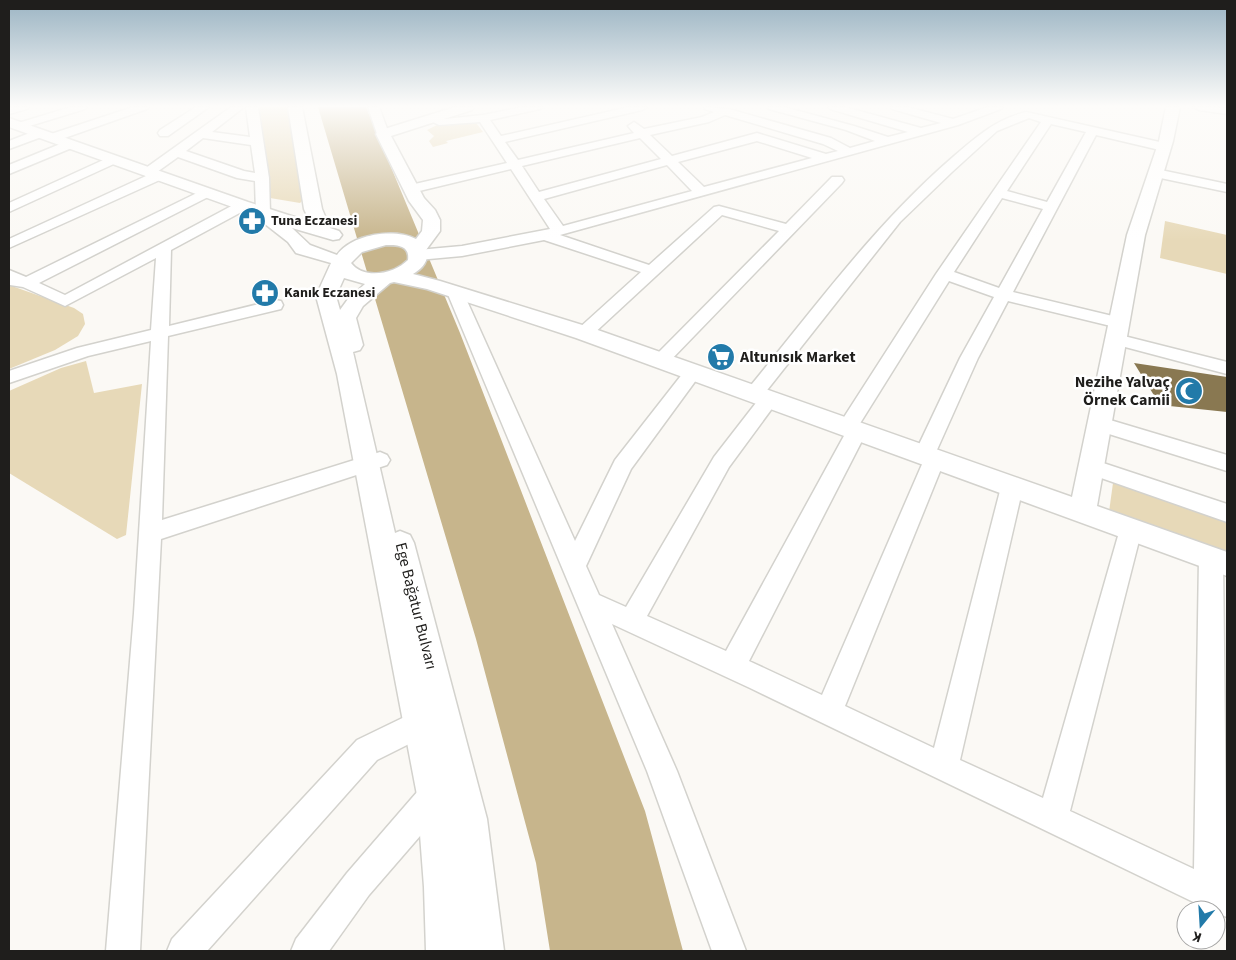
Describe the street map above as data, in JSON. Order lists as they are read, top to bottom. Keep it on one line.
{"streets":{"main road":["Ege Bağatur Bulvarı"]},"places":{"pharmacy":["Tuna Eczanesi","Kanık Eczanesi"],"supermarket":["Altunısık Market"],"mosque":["Nezihe Yalvaç Örnek Camii"]},"north":"bottom"}
